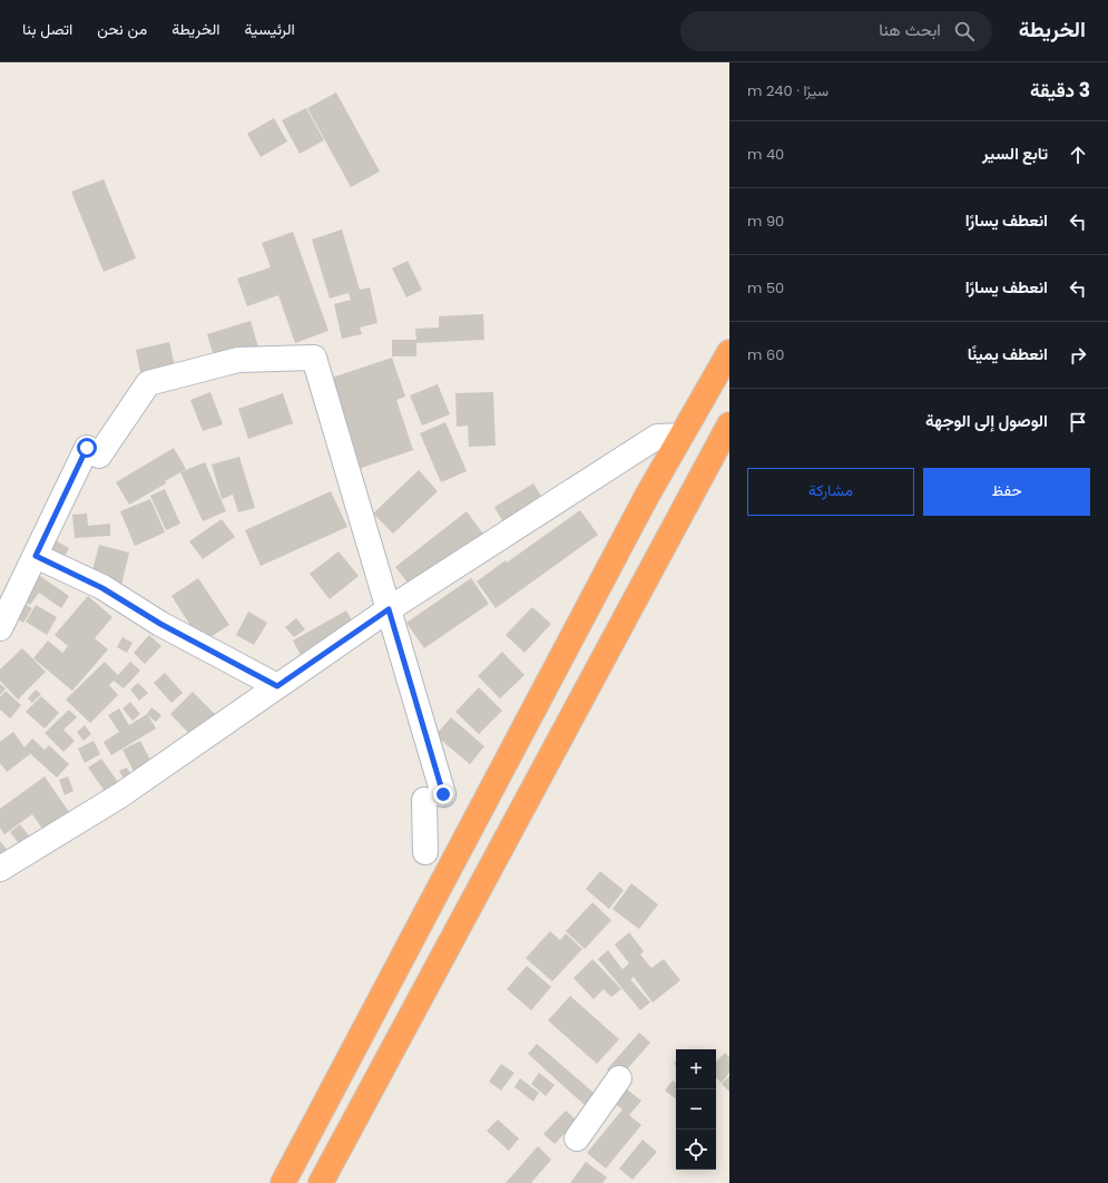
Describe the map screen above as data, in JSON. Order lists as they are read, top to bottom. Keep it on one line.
{"page":{"header":"الخريطة","search":"ابحث هنا","nav":["الرئيسية","الخريطة","من نحن","اتصل بنا"],"heading":["3 دقيقة","سيرًا · 240 m"],"list":[["تابع السير","40 m"],["انعطف يسارًا","90 m"],["انعطف يسارًا","50 m"],["انعطف يمينًا","60 m"],"الوصول إلى الوجهة"],"buttons":["حفظ","مشاركة"],"map_buttons":["+","−"]}}
